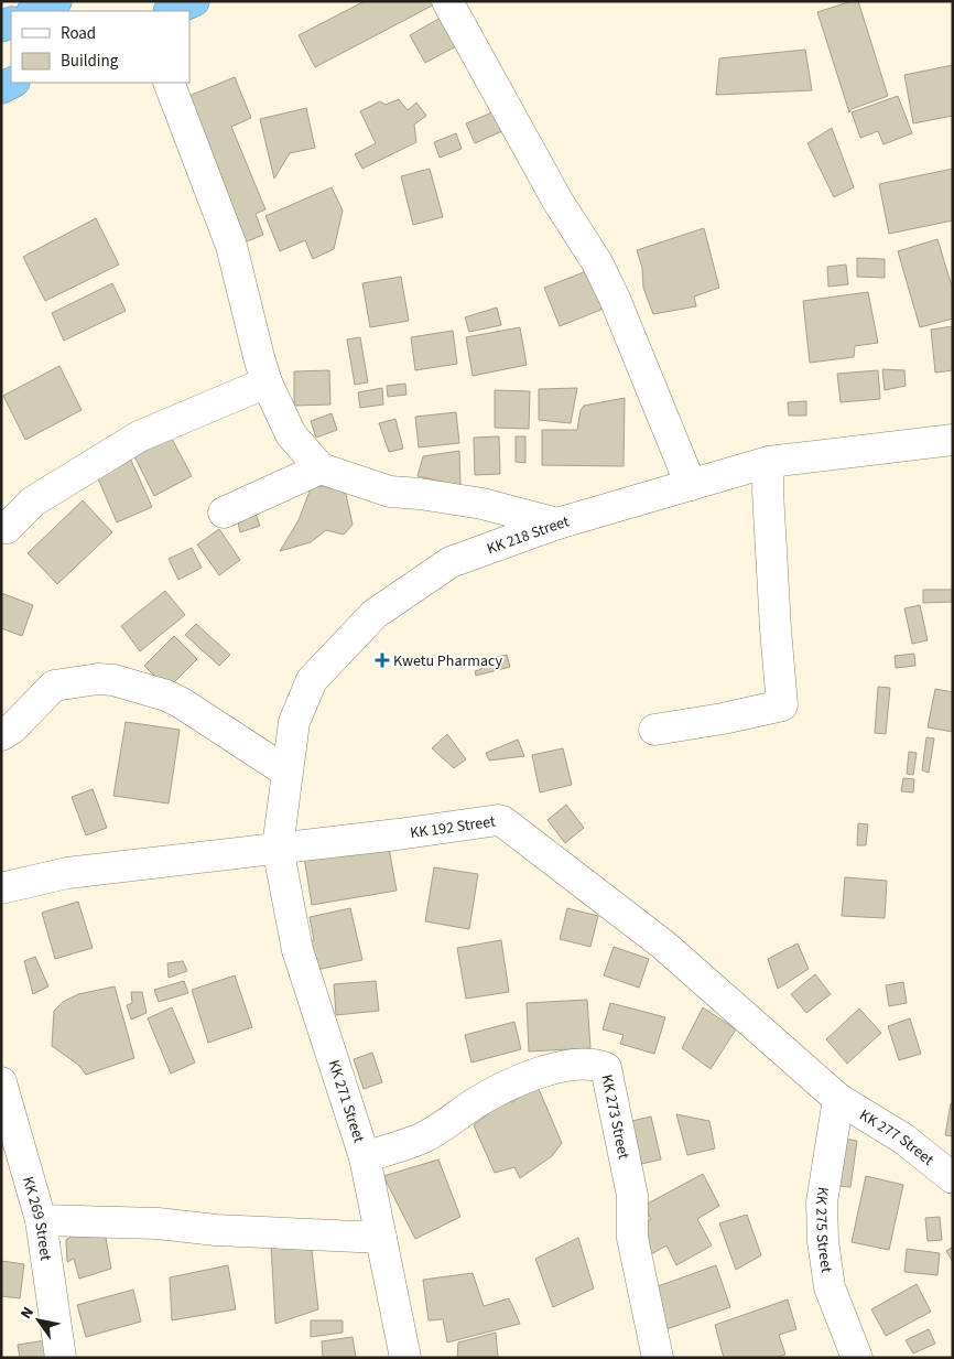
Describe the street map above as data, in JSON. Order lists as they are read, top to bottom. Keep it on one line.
{"streets":{"street":["KK 218 Street","KK 192 Street","KK 271 Street","KK 273 Street","KK 277 Street","KK 269 Street","KK 275 Street"]},"crossings":[["KK 218 Street","KK 192 Street"],["KK 218 Street","KK 271 Street"],["KK 192 Street","KK 271 Street"],["KK 192 Street","KK 277 Street"],["KK 192 Street","KK 275 Street"],["KK 271 Street","KK 273 Street"],["KK 277 Street","KK 275 Street"]],"places":{"health":["Kwetu Pharmacy"]},"legend":["Road","Building"],"north":"top left"}
